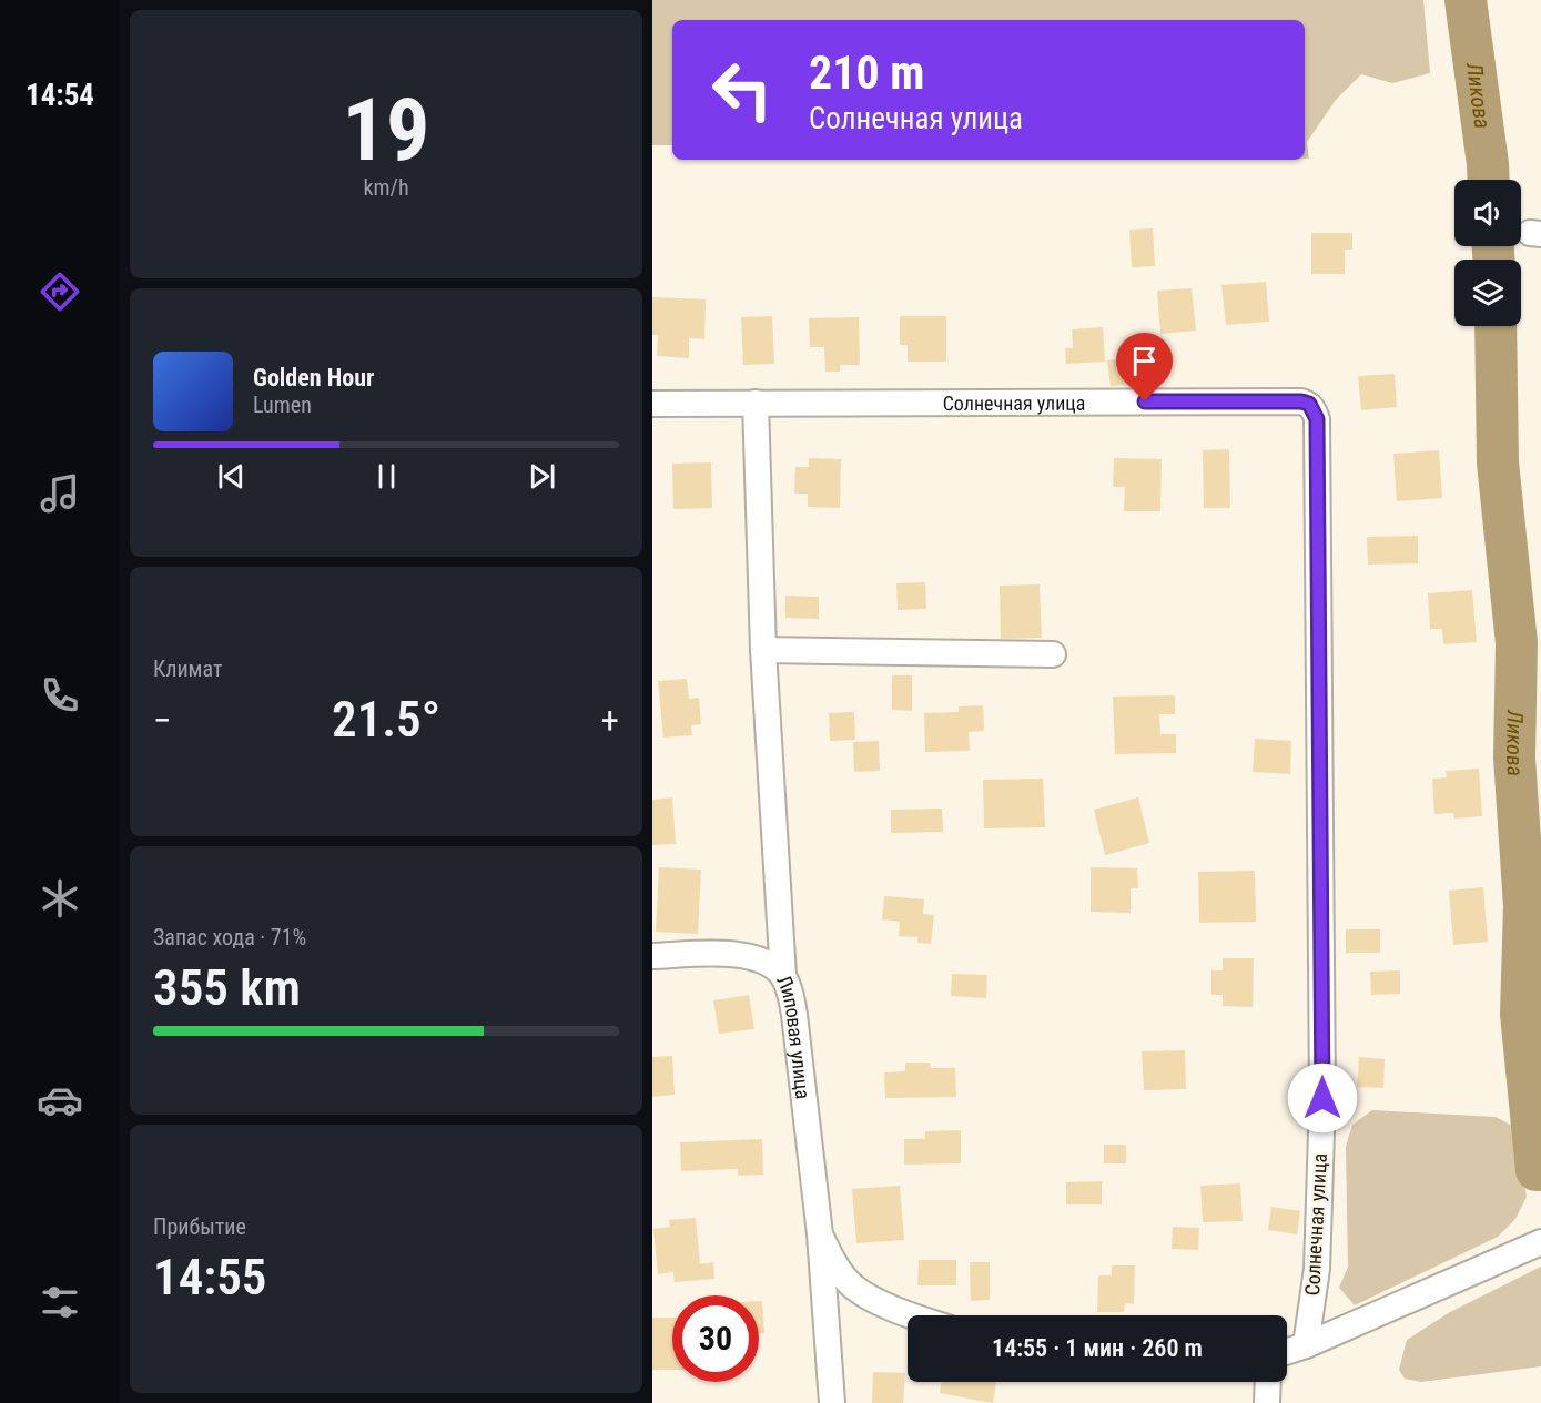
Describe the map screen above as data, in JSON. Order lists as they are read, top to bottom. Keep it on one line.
{"streets":{"street":["Солнечная улица","Липовая улица"]},"water":["Ликова"],"page":{"tabs":"14:54","tile":[["19","km/h"],"Климат",["Запас хода · 71%","355 km"],["Прибытие","14:55"]],"turn":["210 m","Солнечная улица"],"song":["Golden Hour","Lumen"],"heat":["−","21.5°","+"],"limit":"30","trip":"14:55 · 1 мин · 260 m"}}
